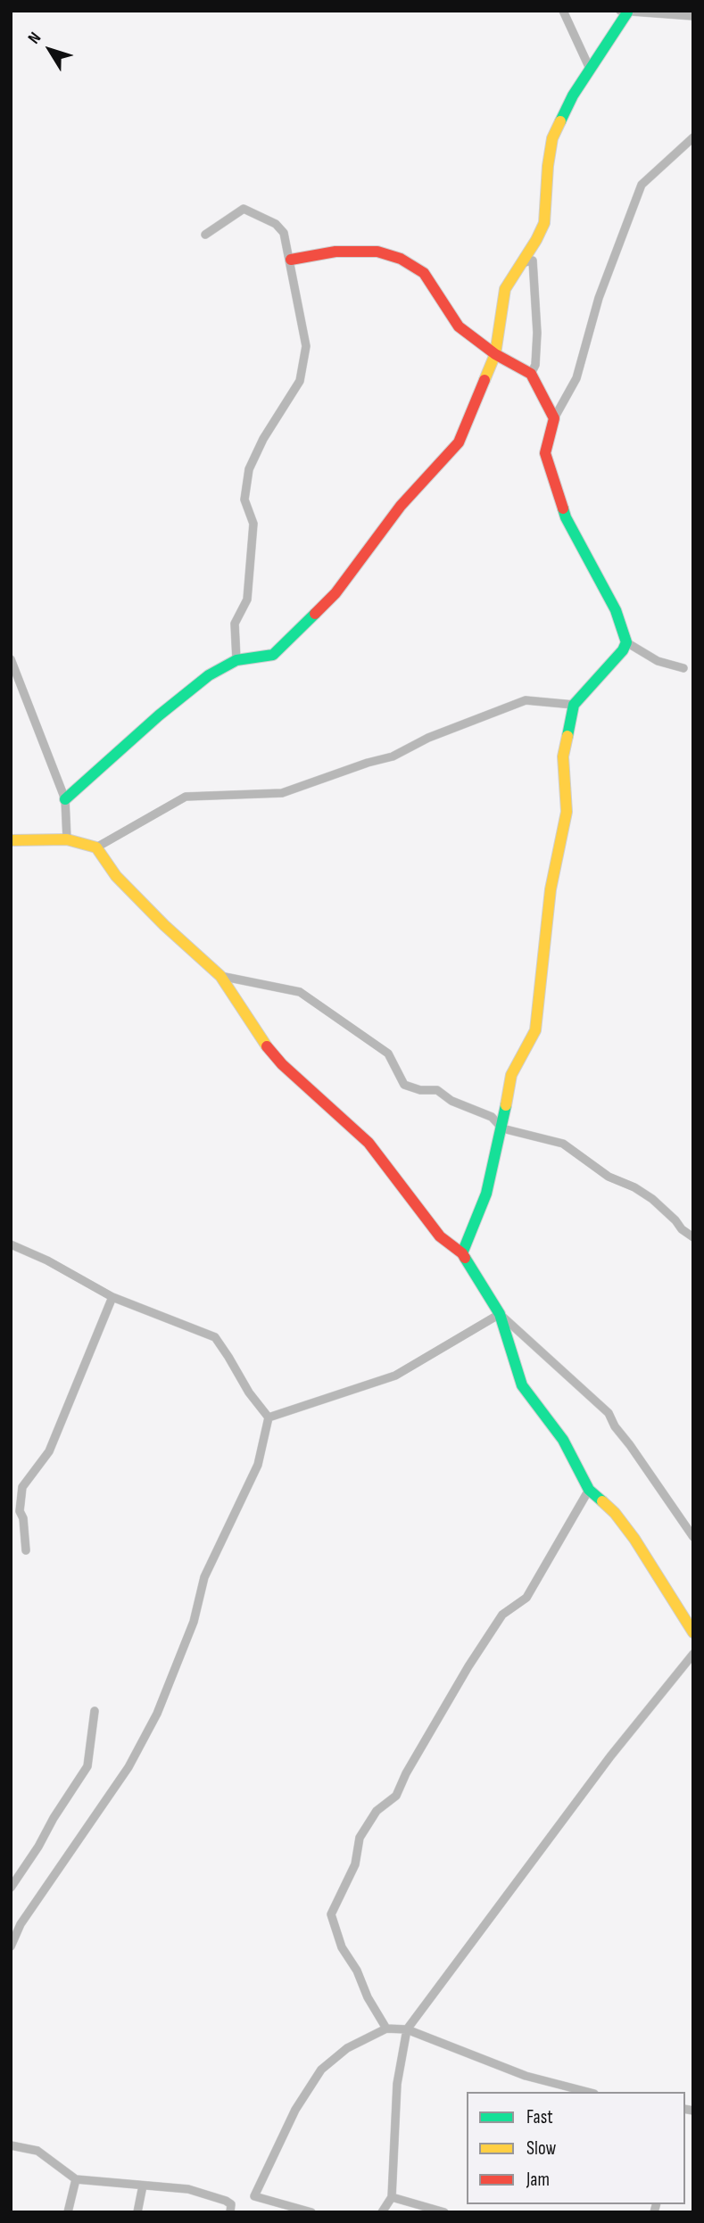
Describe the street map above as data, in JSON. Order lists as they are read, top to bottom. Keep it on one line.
{"legend":["Fast","Slow","Jam"],"north":"top left"}
